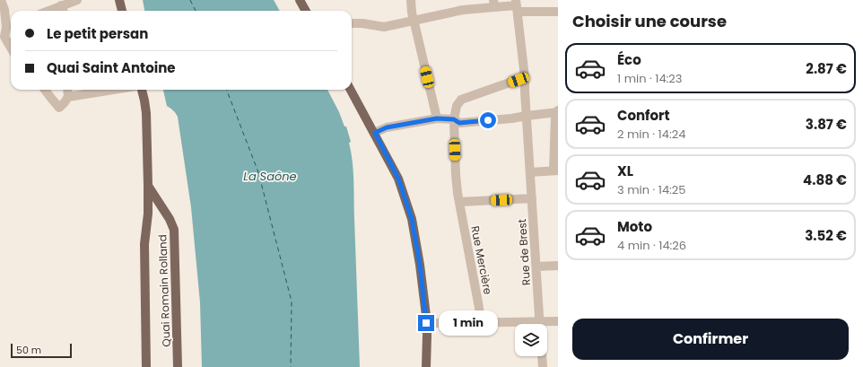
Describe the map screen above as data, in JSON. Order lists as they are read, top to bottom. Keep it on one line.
{"streets":{"main road":["Quai Romain Rolland"],"street":["Rue de Brest","Rue Mercière"]},"crossings":[["Rue de Brest","Rue Mercière"]],"water":["La Saône"],"scale_bar":"50 m","page":{"heading":"Choisir une course","banner":["Le petit persan","Quai Saint Antoine"],"list":[{"name":"Éco","note":"1 min · 14:23","value":"2.87 €"},{"name":"Confort","note":"2 min · 14:24","value":"3.87 €"},{"name":"XL","note":"3 min · 14:25","value":"4.88 €"},{"name":"Moto","note":"4 min · 14:26","value":"3.52 €"}],"bubble":"1 min","buttons":"Confirmer","scale":"50 m"}}
